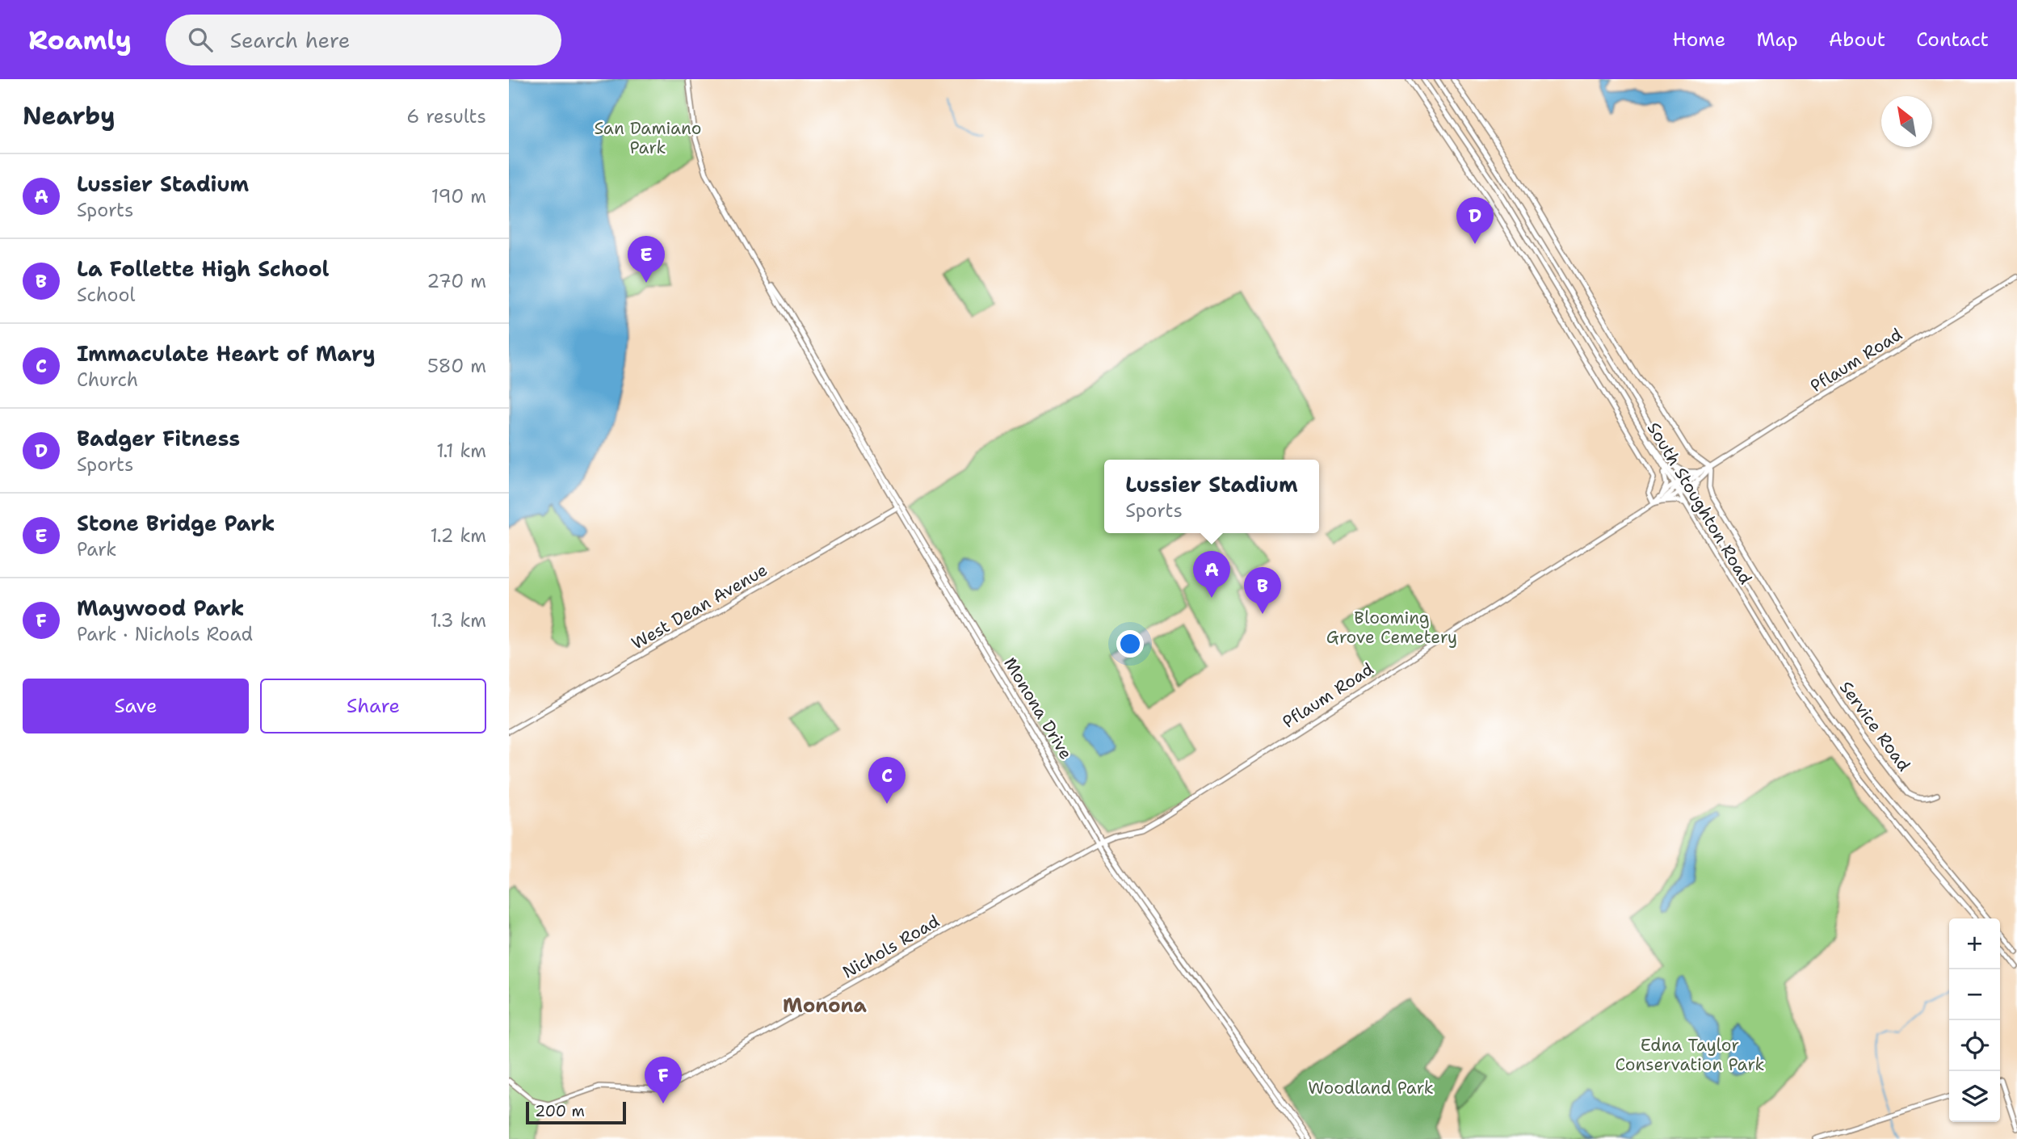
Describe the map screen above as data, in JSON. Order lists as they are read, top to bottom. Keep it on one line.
{"streets":{"street":["Pflaum Road","South Stoughton Road","West Dean Avenue","Monona Drive","Service Road","Nichols Road"]},"crossings":[["Pflaum Road","South Stoughton Road"],["Pflaum Road","Monona Drive"],["Pflaum Road","Service Road"],["Pflaum Road","Nichols Road"],["West Dean Avenue","Monona Drive"],["Monona Drive","Nichols Road"]],"districts":["Monona"],"parks":["San Damiano Park","Blooming Grove Cemetery","Edna Taylor Conservation Park","Woodland Park"],"scale_bar":"200 m","north":"top left","page":{"header":"Roamly","search":"Search here","nav":["Home","Map","About","Contact"],"heading":["Nearby","6 results"],"list":[{"mark":"A","name":"Lussier Stadium","note":"Sports","value":"190 m"},{"mark":"B","name":"La Follette High School","note":"School","value":"270 m"},{"mark":"C","name":"Immaculate Heart of Mary","note":"Church","value":"580 m"},{"mark":"D","name":"Badger Fitness","note":"Sports","value":"1.1 km"},{"mark":"E","name":"Stone Bridge Park","note":"Park","value":"1.2 km"},{"mark":"F","name":"Maywood Park","note":"Park · Nichols Road","value":"1.3 km"}],"pins":["D","E","A","B","C","F"],"popup":["Lussier Stadium","Sports"],"buttons":["Save","Share"],"map_buttons":["+","−"],"scale":"200 m"}}
